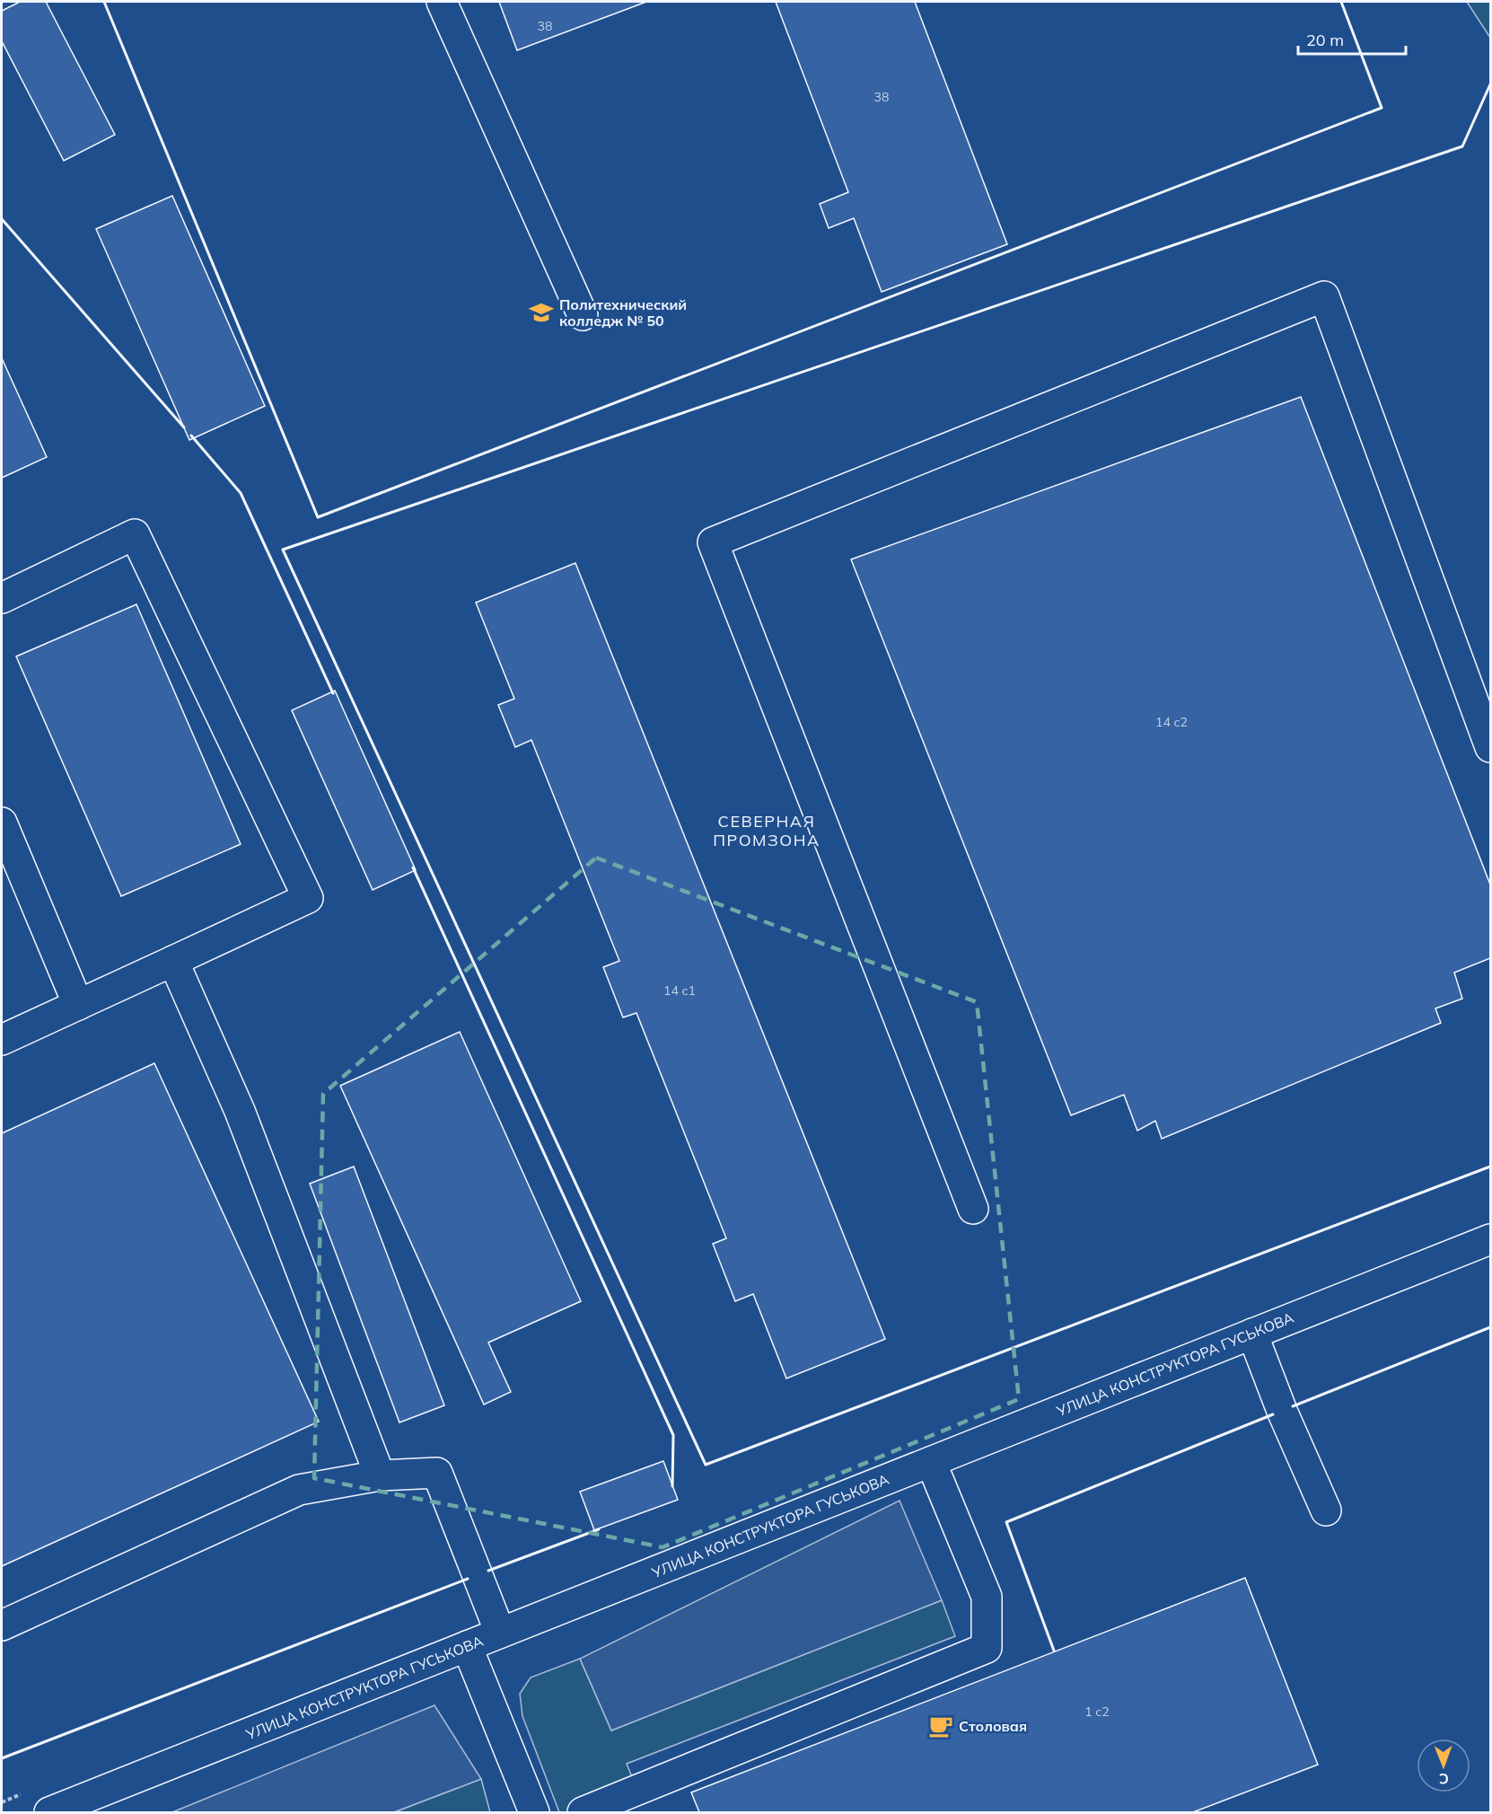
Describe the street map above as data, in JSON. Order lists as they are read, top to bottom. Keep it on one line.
{"streets":{"street":["УЛИЦА КОНСТРУКТОРА ГУСЬКОВА"]},"districts":["СЕВЕРНАЯ ПРОМЗОНА"],"places":{"school or university":["Политехнический колледж № 50"],"cafe":["Столовая"]},"house_numbers":["38","38","14 с2","14 с1","1 с2"],"scale_bar":"20 m","north":"bottom"}
